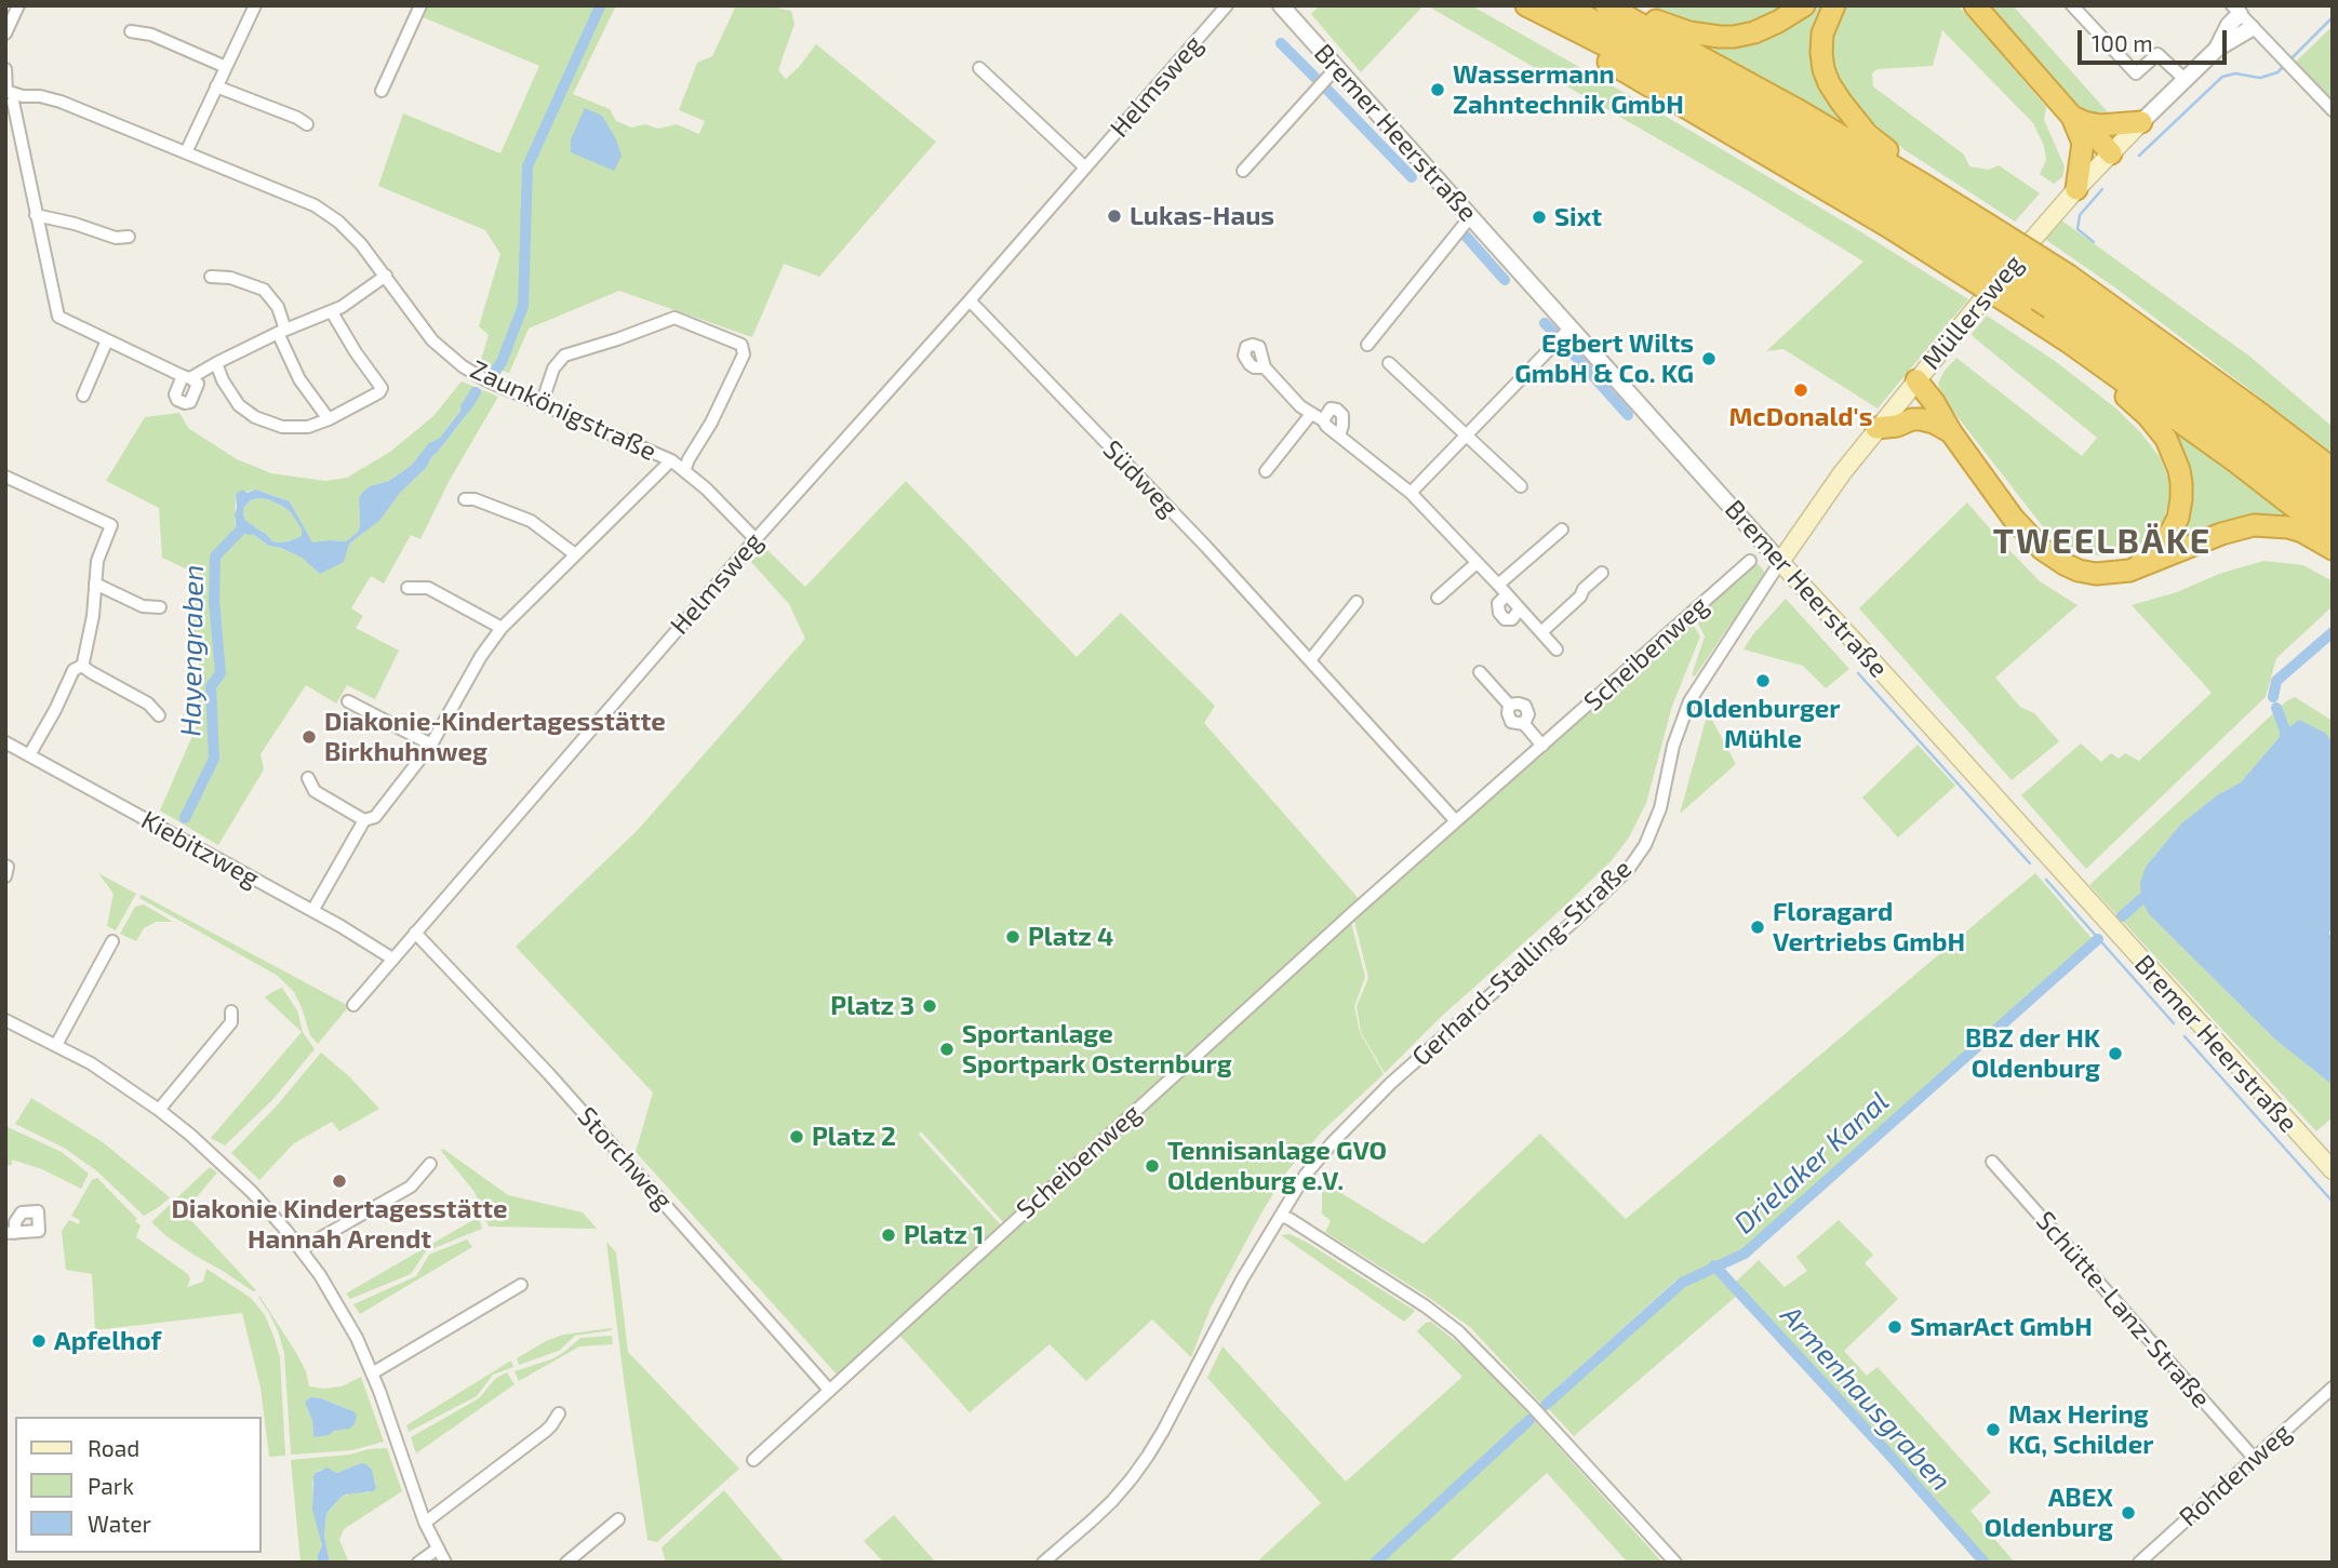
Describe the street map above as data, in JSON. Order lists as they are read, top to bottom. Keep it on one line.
{"streets":{"main road":["Bremer Heerstraße","Müllersweg"],"street":["Helmsweg","Zaunkönigstraße","Südweg","Scheibenweg","Kiebitzweg","Gerhard-Stalling-Straße","Storchweg","Schütte-Lanz-Straße","Rohdenweg"]},"crossings":[["Helmsweg","Zaunkönigstraße"],["Helmsweg","Südweg"],["Helmsweg","Kiebitzweg"],["Helmsweg","Storchweg"],["Bremer Heerstraße","Müllersweg"],["Bremer Heerstraße","Gerhard-Stalling-Straße"],["Müllersweg","Gerhard-Stalling-Straße"],["Südweg","Scheibenweg"],["Scheibenweg","Storchweg"],["Schütte-Lanz-Straße","Rohdenweg"]],"districts":["TWEELBÄKE"],"water":["Hayengraben","Drielaker Kanal","Armenhausgraben"],"places":["Wassermann Zahntechnik GmbH","Lukas-Haus","Sixt","Egbert Wilts GmbH & Co. KG","McDonald's","Oldenburger Mühle","Diakonie-Kindertagesstätte Birkhuhnweg","Floragard Vertriebs GmbH","Platz 4","Platz 3","Sportanlage Sportpark Osternburg","BBZ der HK Oldenburg","Platz 2","Tennisanlage GVO Oldenburg e.V.","Diakonie Kindertagesstätte Hannah Arendt","Platz 1","SmarAct GmbH","Apfelhof","Max Hering KG, Schilder","ABEX Oldenburg"],"legend":["Road","Park","Water"],"scale_bar":"100 m"}
